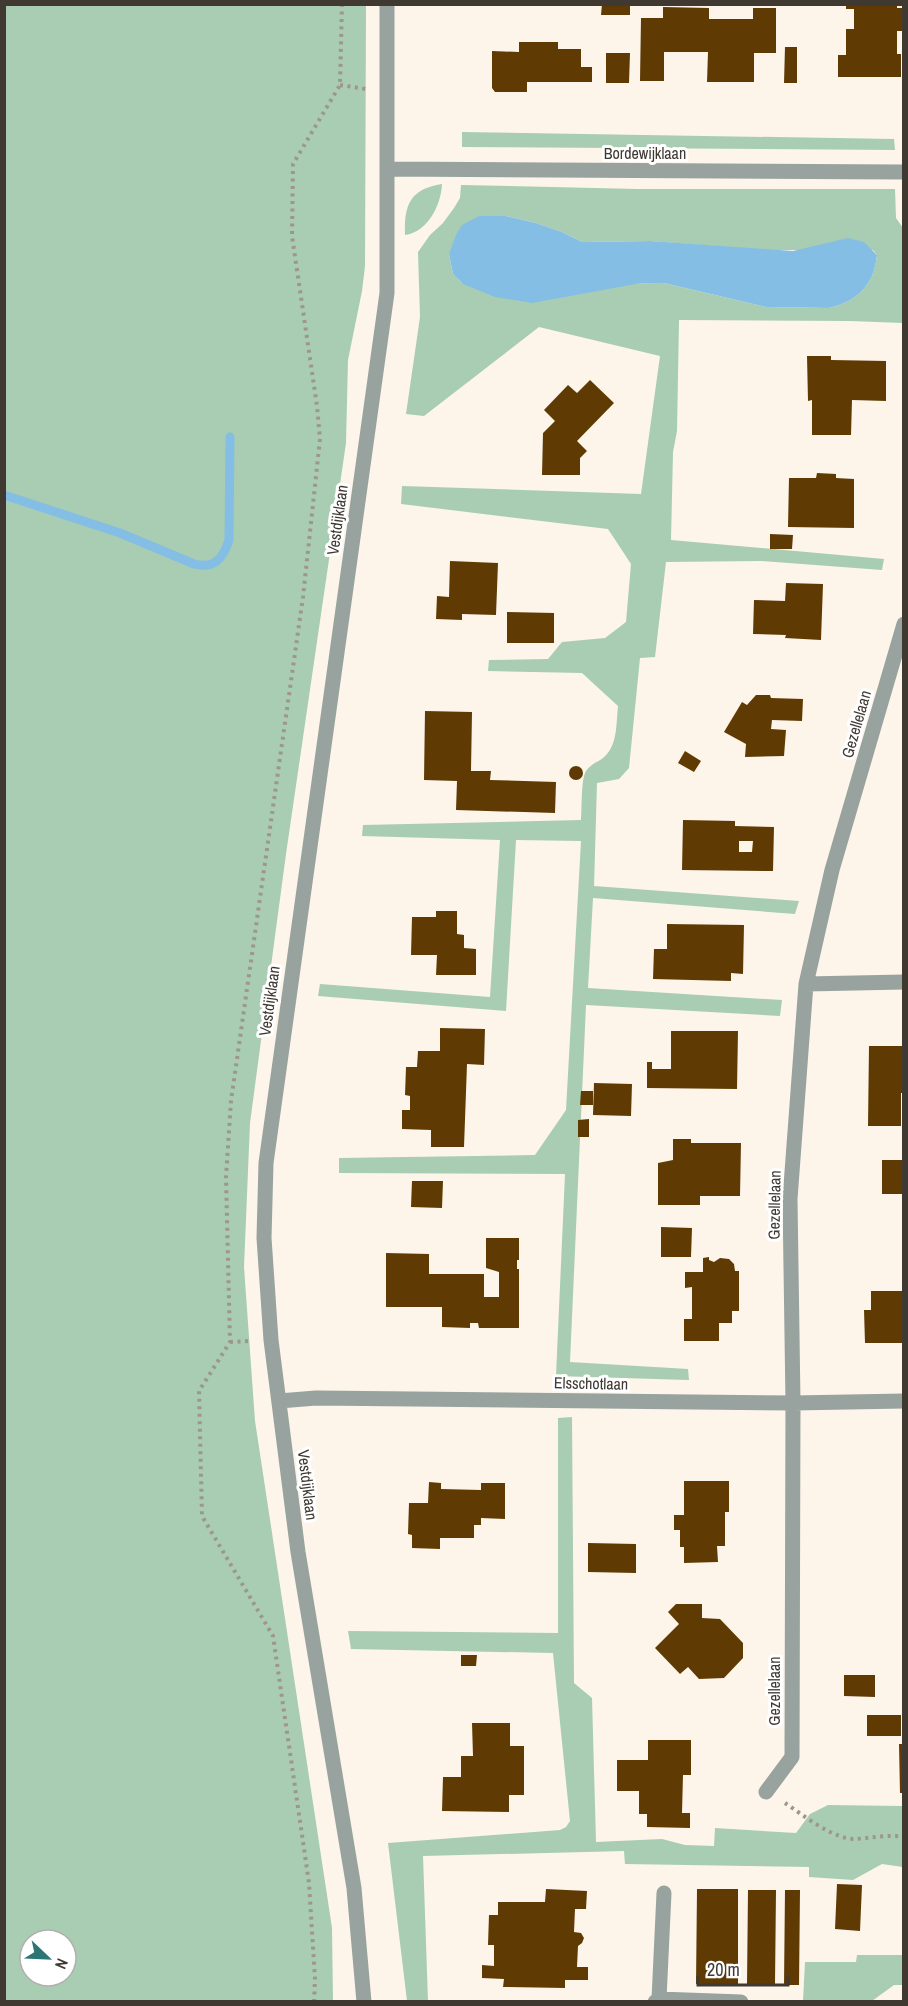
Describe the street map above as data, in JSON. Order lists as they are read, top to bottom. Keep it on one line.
{"streets":{"street":["Bordewijklaan","Vestdijklaan","Gezellelaan","Elsschotlaan"]},"crossings":[["Bordewijklaan","Vestdijklaan"],["Vestdijklaan","Elsschotlaan"],["Gezellelaan","Elsschotlaan"]],"scale_bar":"20 m","north":"bottom right"}
